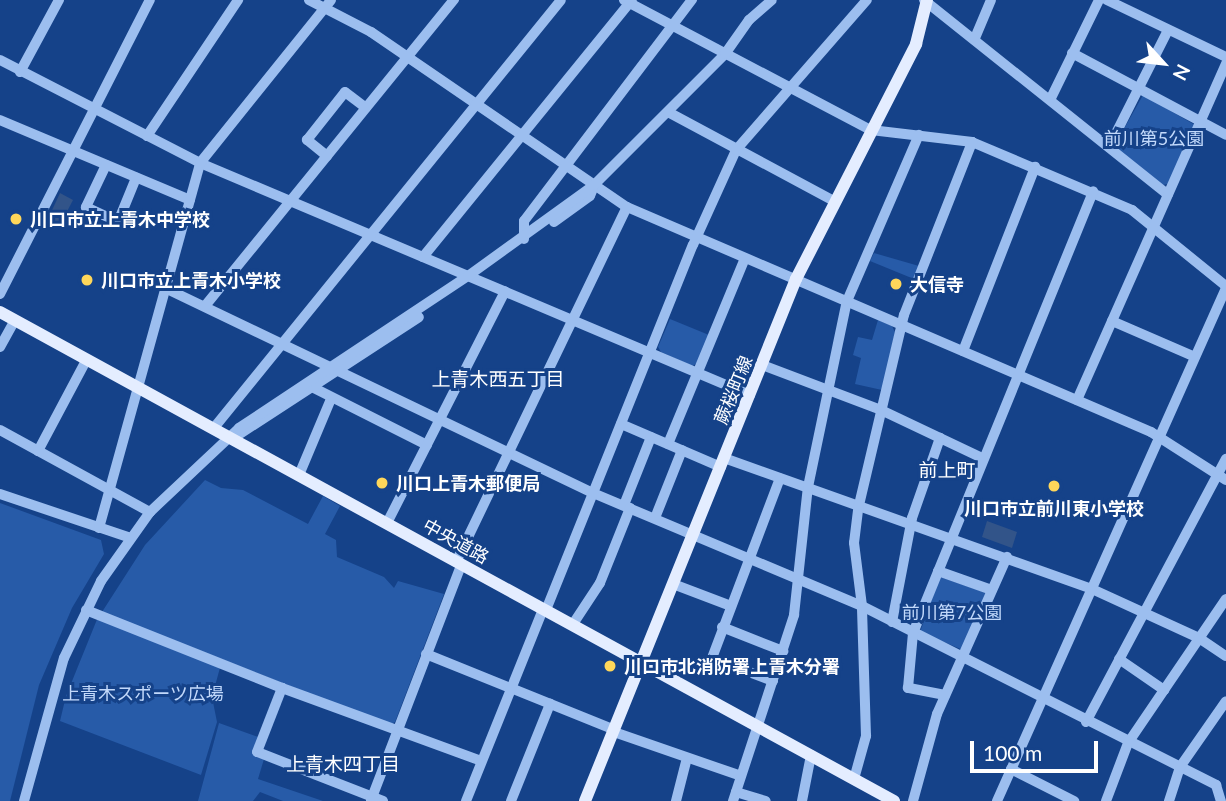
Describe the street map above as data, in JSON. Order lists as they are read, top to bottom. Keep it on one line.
{"streets":{"main road":["蕨桜町線","中央道路"]},"crossings":[["蕨桜町線","中央道路"]],"districts":["上青木西五丁目","前上町","上青木四丁目"],"parks":["前川第5公園","前川第7公園","上青木スポーツ広場"],"places":["川口市立上青木中学校","川口市立上青木小学校","大信寺","川口上青木郵便局","川口市立前川東小学校","川口市北消防署上青木分署"],"scale_bar":"100 m","north":"bottom right"}
